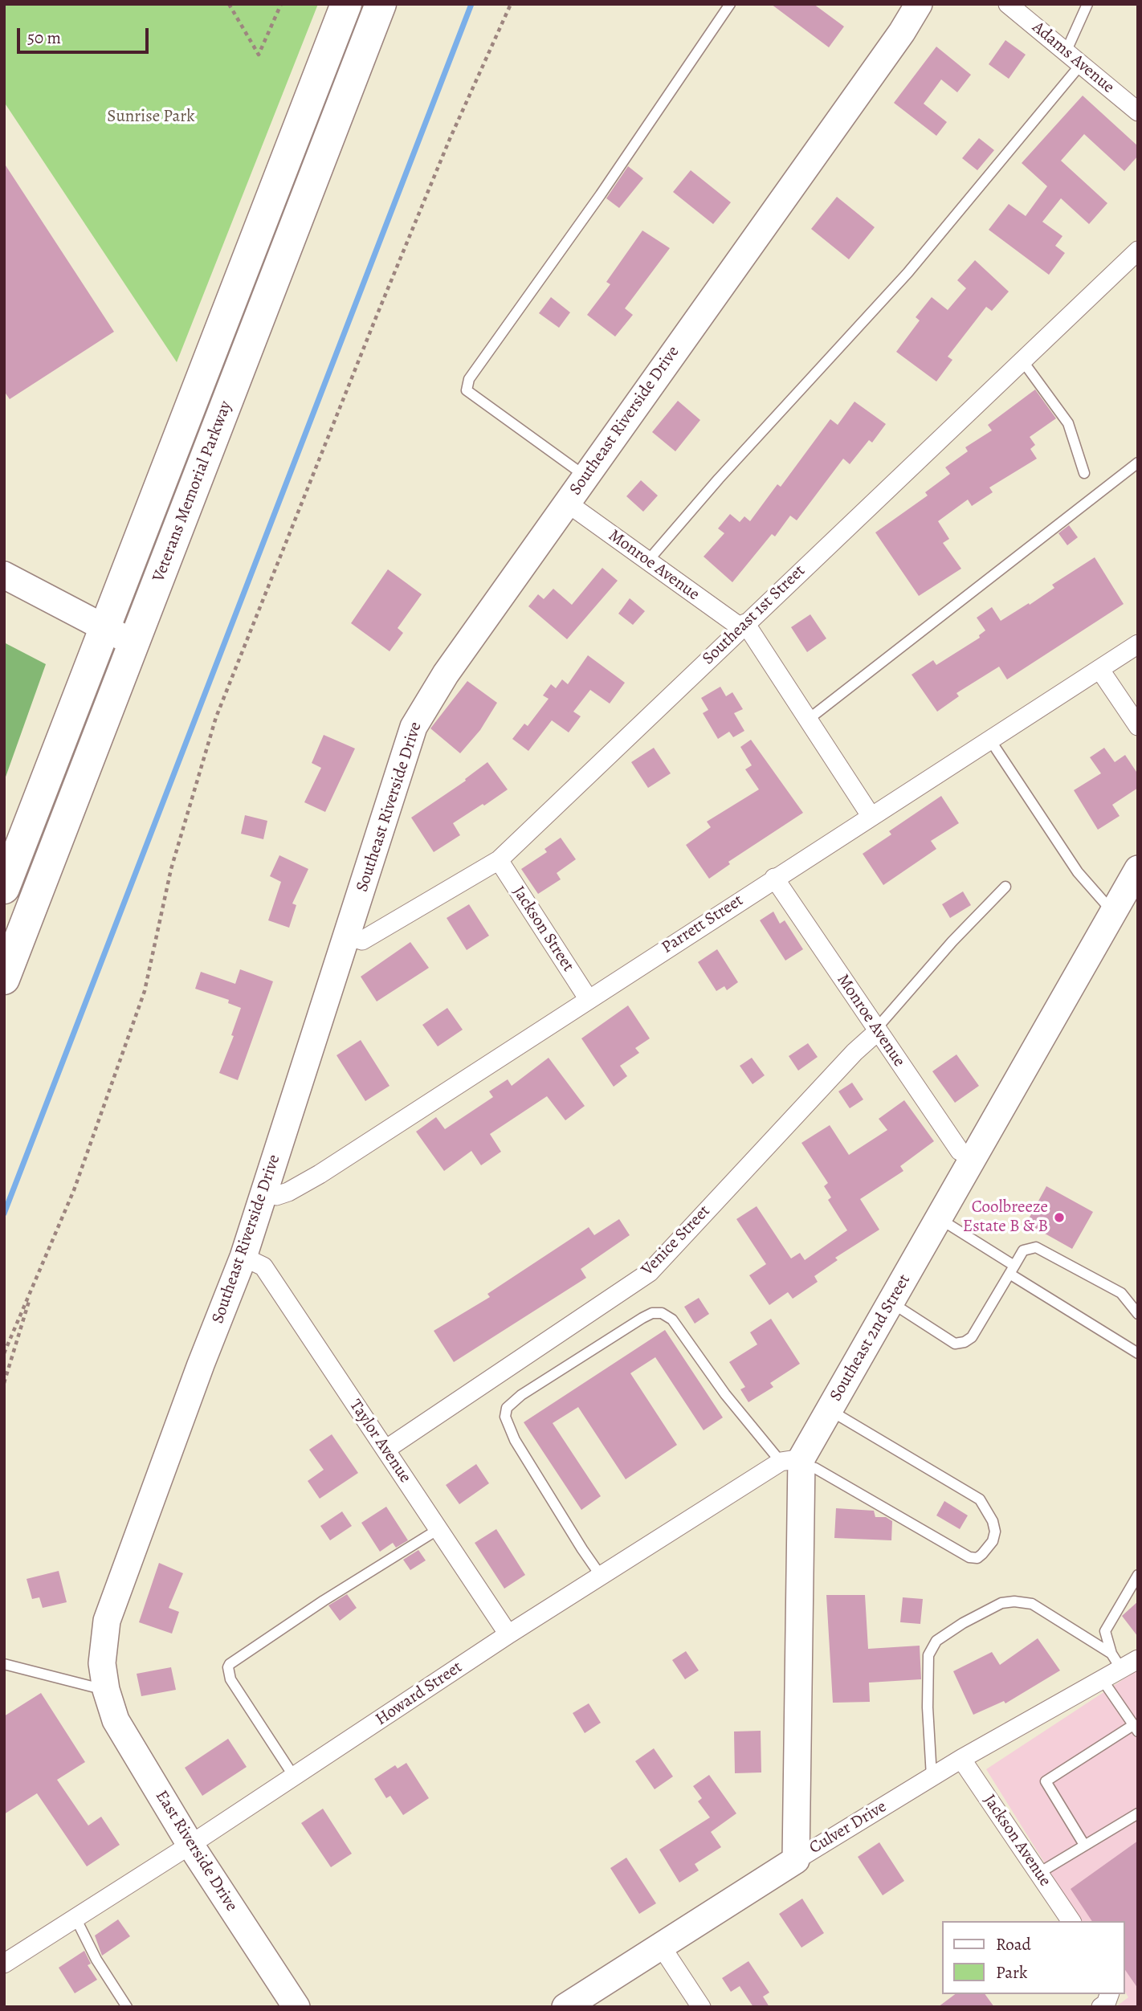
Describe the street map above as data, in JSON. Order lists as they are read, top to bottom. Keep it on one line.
{"streets":{"highway":["Veterans Memorial Parkway"],"street":["Adams Avenue","Southeast Riverside Drive","Monroe Avenue","Southeast 1st Street","Parrett Street","Jackson Street","Venice Street","Southeast 2nd Street","Taylor Avenue","Howard Street","Culver Drive","Jackson Avenue","East Riverside Drive"]},"crossings":[["Southeast Riverside Drive","Monroe Avenue"],["Southeast Riverside Drive","Southeast 1st Street"],["Southeast Riverside Drive","Parrett Street"],["Southeast Riverside Drive","Taylor Avenue"],["Southeast Riverside Drive","East Riverside Drive"],["Monroe Avenue","Southeast 1st Street"],["Monroe Avenue","Parrett Street"],["Monroe Avenue","Venice Street"],["Monroe Avenue","Southeast 2nd Street"],["Southeast 1st Street","Jackson Street"],["Parrett Street","Jackson Street"],["Venice Street","Taylor Avenue"],["Southeast 2nd Street","Howard Street"],["Southeast 2nd Street","Culver Drive"],["Taylor Avenue","Howard Street"],["Howard Street","East Riverside Drive"],["Culver Drive","Jackson Avenue"]],"parks":["Sunrise Park"],"places":["Coolbreeze Estate B & B"],"legend":["Road","Park"],"scale_bar":"50 m"}
